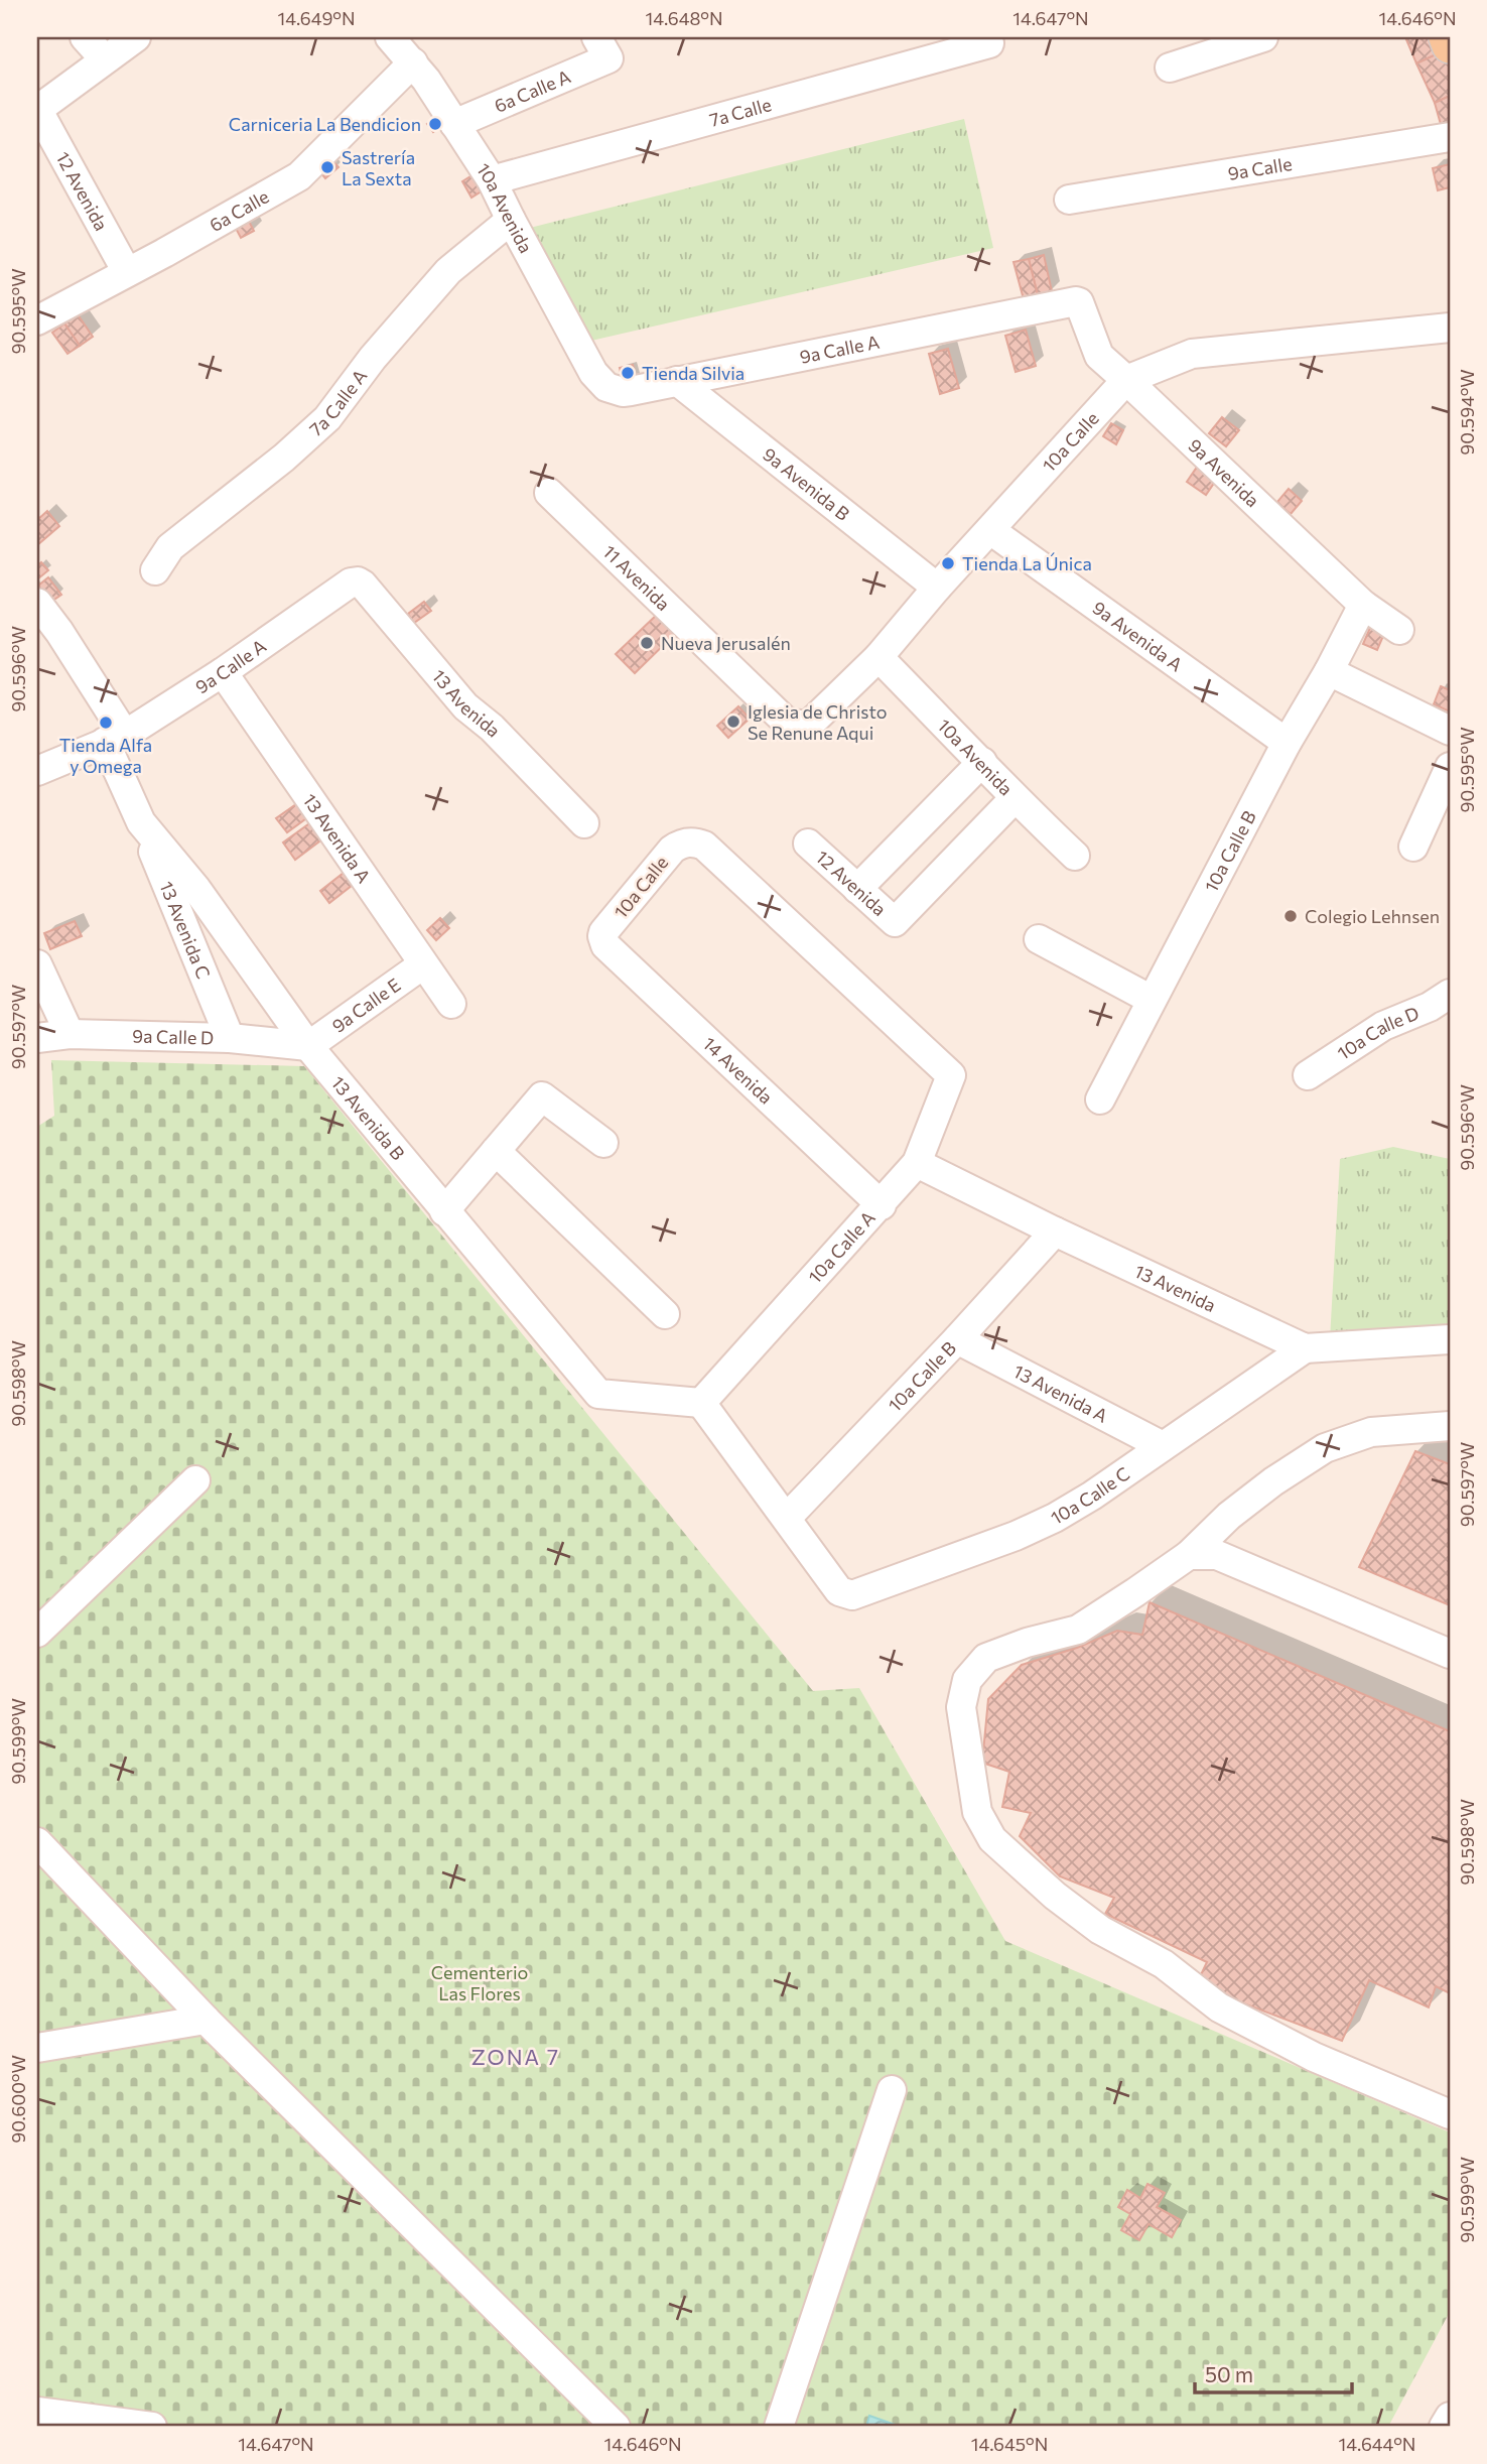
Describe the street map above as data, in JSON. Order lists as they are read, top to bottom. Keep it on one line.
{"streets":{"street":["6a Calle A","7a Calle","9a Calle","12 Avenida","10a Avenida","6a Calle","9a Calle A","7a Calle A","10a Calle","9a Avenida","9a Avenida B","11 Avenida","9a Avenida A","13 Avenida","13 Avenida A","10a Calle B","13 Avenida C","9a Calle E","10a Calle D","9a Calle D","14 Avenida","13 Avenida B","10a Calle A","10a Calle C"]},"crossings":[["6a Calle A","10a Avenida"],["7a Calle","10a Avenida"],["12 Avenida","10a Avenida"],["12 Avenida","6a Calle"],["10a Avenida","6a Calle"],["10a Avenida","9a Calle A"],["10a Avenida","7a Calle A"],["10a Avenida","10a Calle"],["9a Calle A","9a Avenida"],["9a Calle A","9a Avenida B"],["9a Calle A","13 Avenida"],["9a Calle A","13 Avenida A"],["9a Calle A","13 Avenida B"],["10a Calle","9a Avenida"],["10a Calle","9a Avenida B"],["10a Calle","11 Avenida"],["10a Calle","9a Avenida A"],["10a Calle","14 Avenida"],["10a Calle","10a Calle A"],["9a Avenida","10a Calle B"],["9a Avenida A","10a Calle B"],["13 Avenida","10a Calle B"],["13 Avenida","10a Calle A"],["13 Avenida","10a Calle C"],["13 Avenida A","10a Calle B"],["13 Avenida A","9a Calle E"],["13 Avenida A","10a Calle C"],["10a Calle B","10a Calle C"],["13 Avenida C","9a Calle D"],["13 Avenida C","13 Avenida B"],["9a Calle E","9a Calle D"],["9a Calle E","13 Avenida B"],["9a Calle D","13 Avenida B"],["14 Avenida","10a Calle A"],["13 Avenida B","10a Calle A"]],"districts":["ZONA 7"],"parks":["Cementerio Las Flores"],"places":["Carniceria La Bendicion","Sastrería La Sexta","Tienda Silvia","Tienda La Única","Nueva Jerusalén","Iglesia de Christo Se Renune Aqui","Tienda Alfa y Omega","Colegio Lehnsen"],"scale_bar":"50 m","coordinates":["14.649°N","14.648°N","14.647°N","14.646°N","90.595°W","90.594°W","90.596°W","90.597°W","90.598°W","90.599°W","90.600°W","14.645°N","14.644°N"]}
